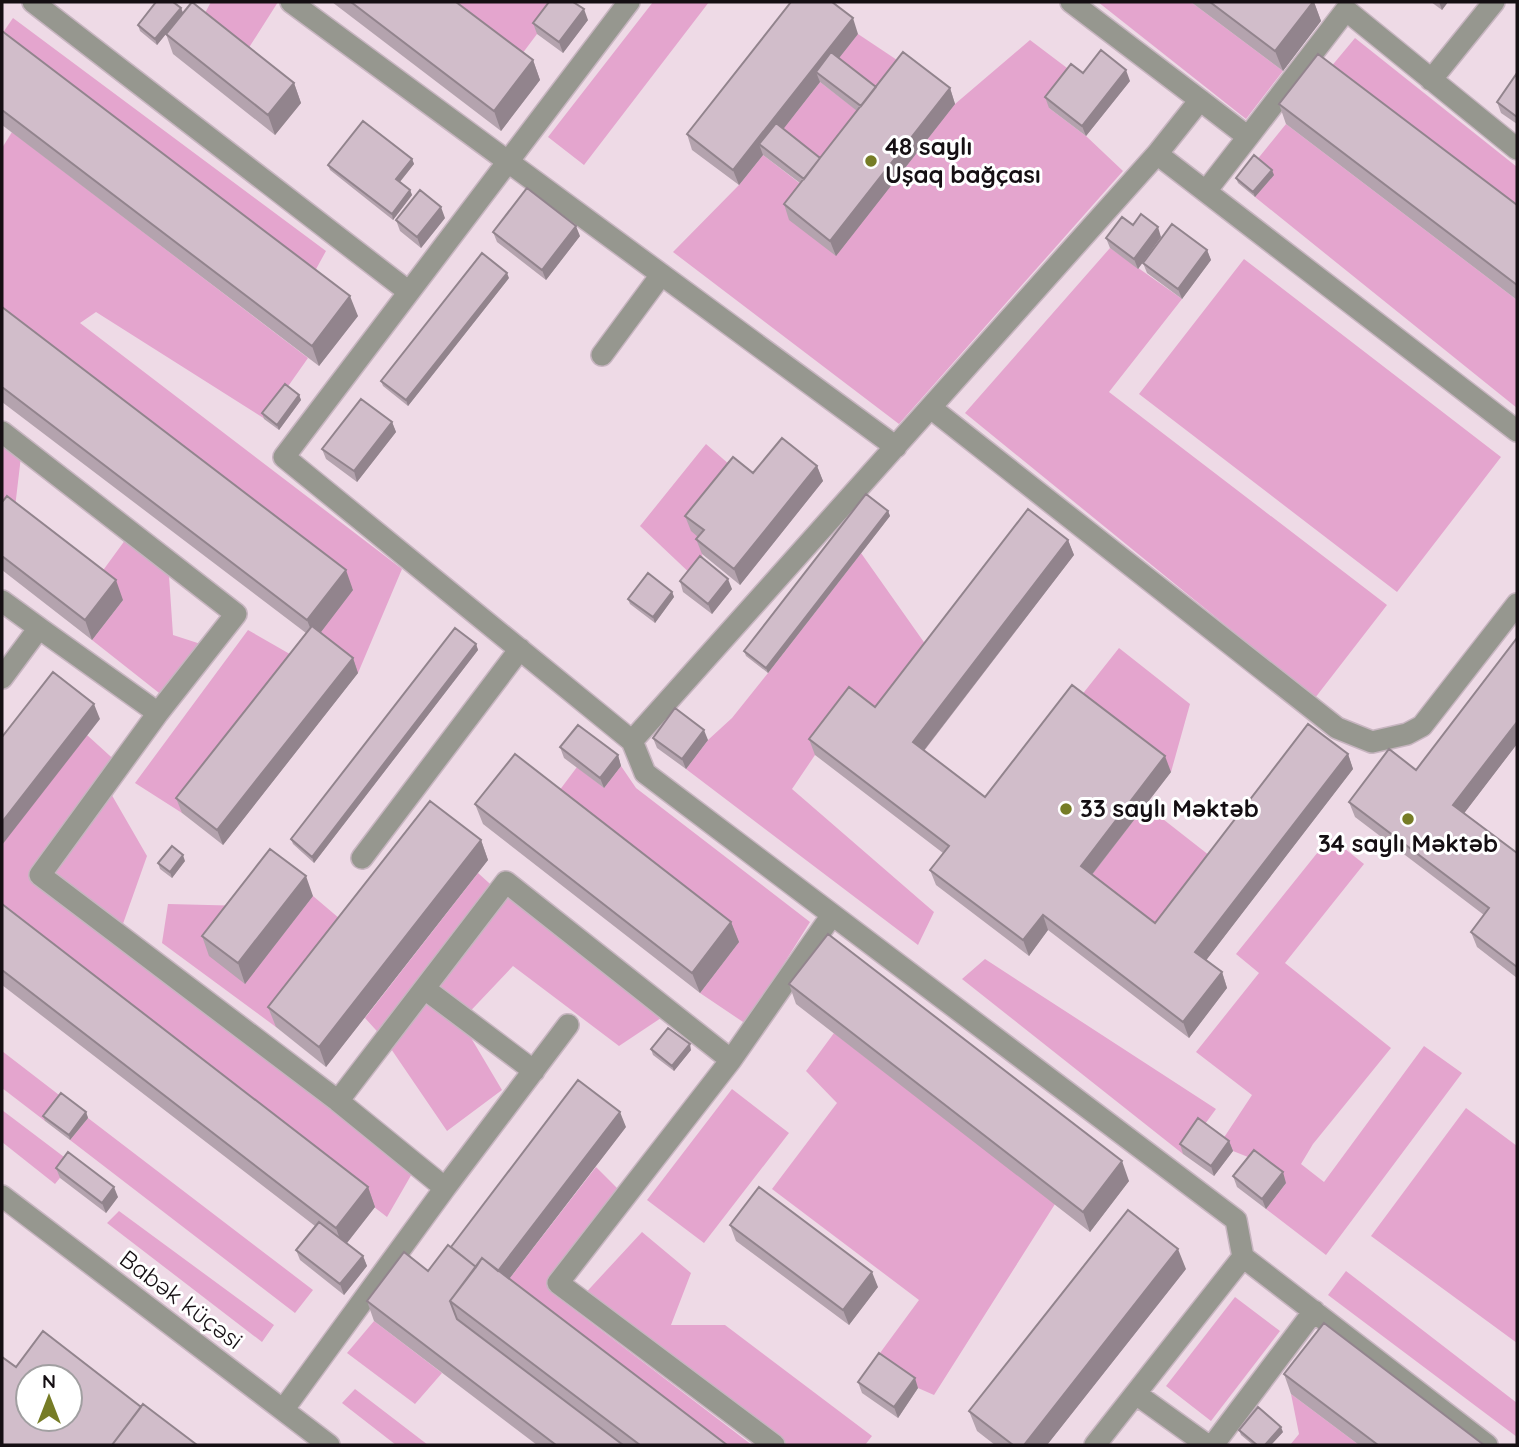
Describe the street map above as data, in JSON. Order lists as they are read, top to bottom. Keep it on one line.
{"streets":{"street":["Babək küçəsi"]},"places":["48 saylı Uşaq bağçası","33 saylı Məktəb","34 saylı Məktəb"],"north":"top"}
